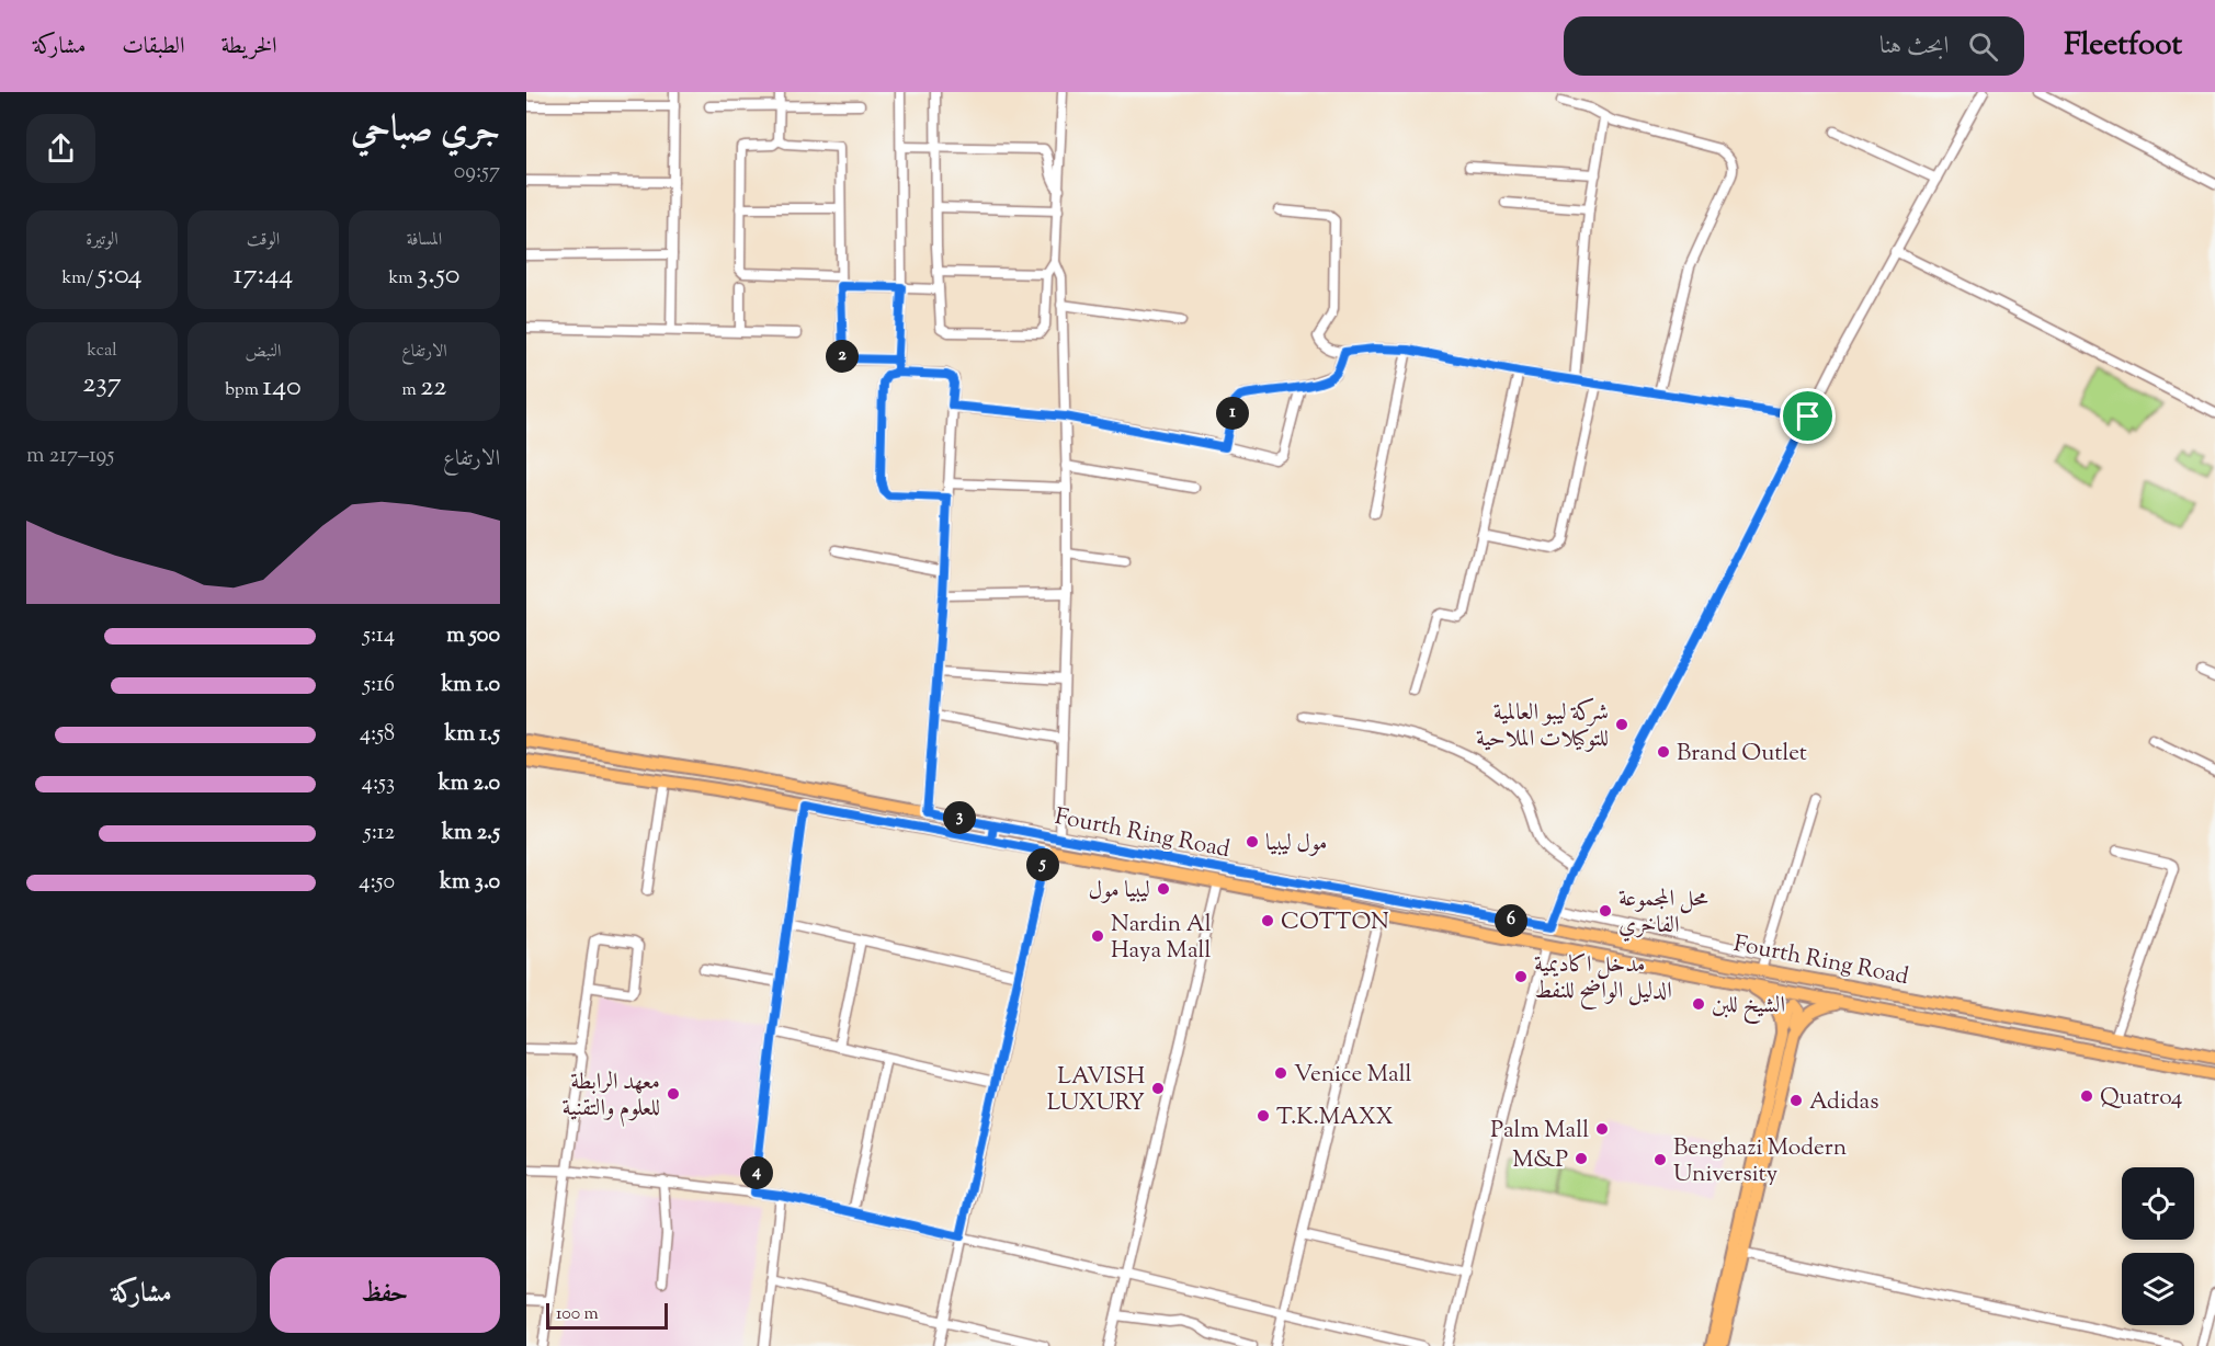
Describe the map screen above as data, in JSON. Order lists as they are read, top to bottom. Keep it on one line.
{"streets":{"main road":["Fourth Ring Road"]},"places":["شركة ليبو العالمية للتوكيلات الملاحية","Brand Outlet","مول ليبيا","ليبيا مول","محل المجموعة الفاخري","COTTON","Nardin Al Haya Mall","مدخل اكاديمية الدليل الواضح للنفط","الشيخ للبن","Venice Mall","LAVISH LUXURY","معهد الرابطة للعلوم والتقنية","Quatro4","Adidas","T.K.MAXX","Palm Mall","M&P","Benghazi Modern University"],"scale_bar":"100 m","page":{"header":"Fleetfoot","search":"ابحث هنا","nav":["الخريطة","الطبقات","مشاركة"],"heading":["جري صباحي","09:57"],"stats":[["المسافة","3.50 km"],["الوقت","17:44"],["الوتيرة","5:04 /km"],["الارتفاع","22 m"],["النبض","140 bpm"],["kcal","237"]],"pins":["2","1","3","5","6","4"],"chart":["الارتفاع","195–217 m"],"list":[{"name":"500 m","note":"5:14"},{"name":"1.0 km","note":"5:16"},{"name":"1.5 km","note":"4:58"},{"name":"2.0 km","note":"4:53"},{"name":"2.5 km","note":"5:12"},{"name":"3.0 km","note":"4:50"}],"buttons":["حفظ","مشاركة"],"scale":"100 m"}}
